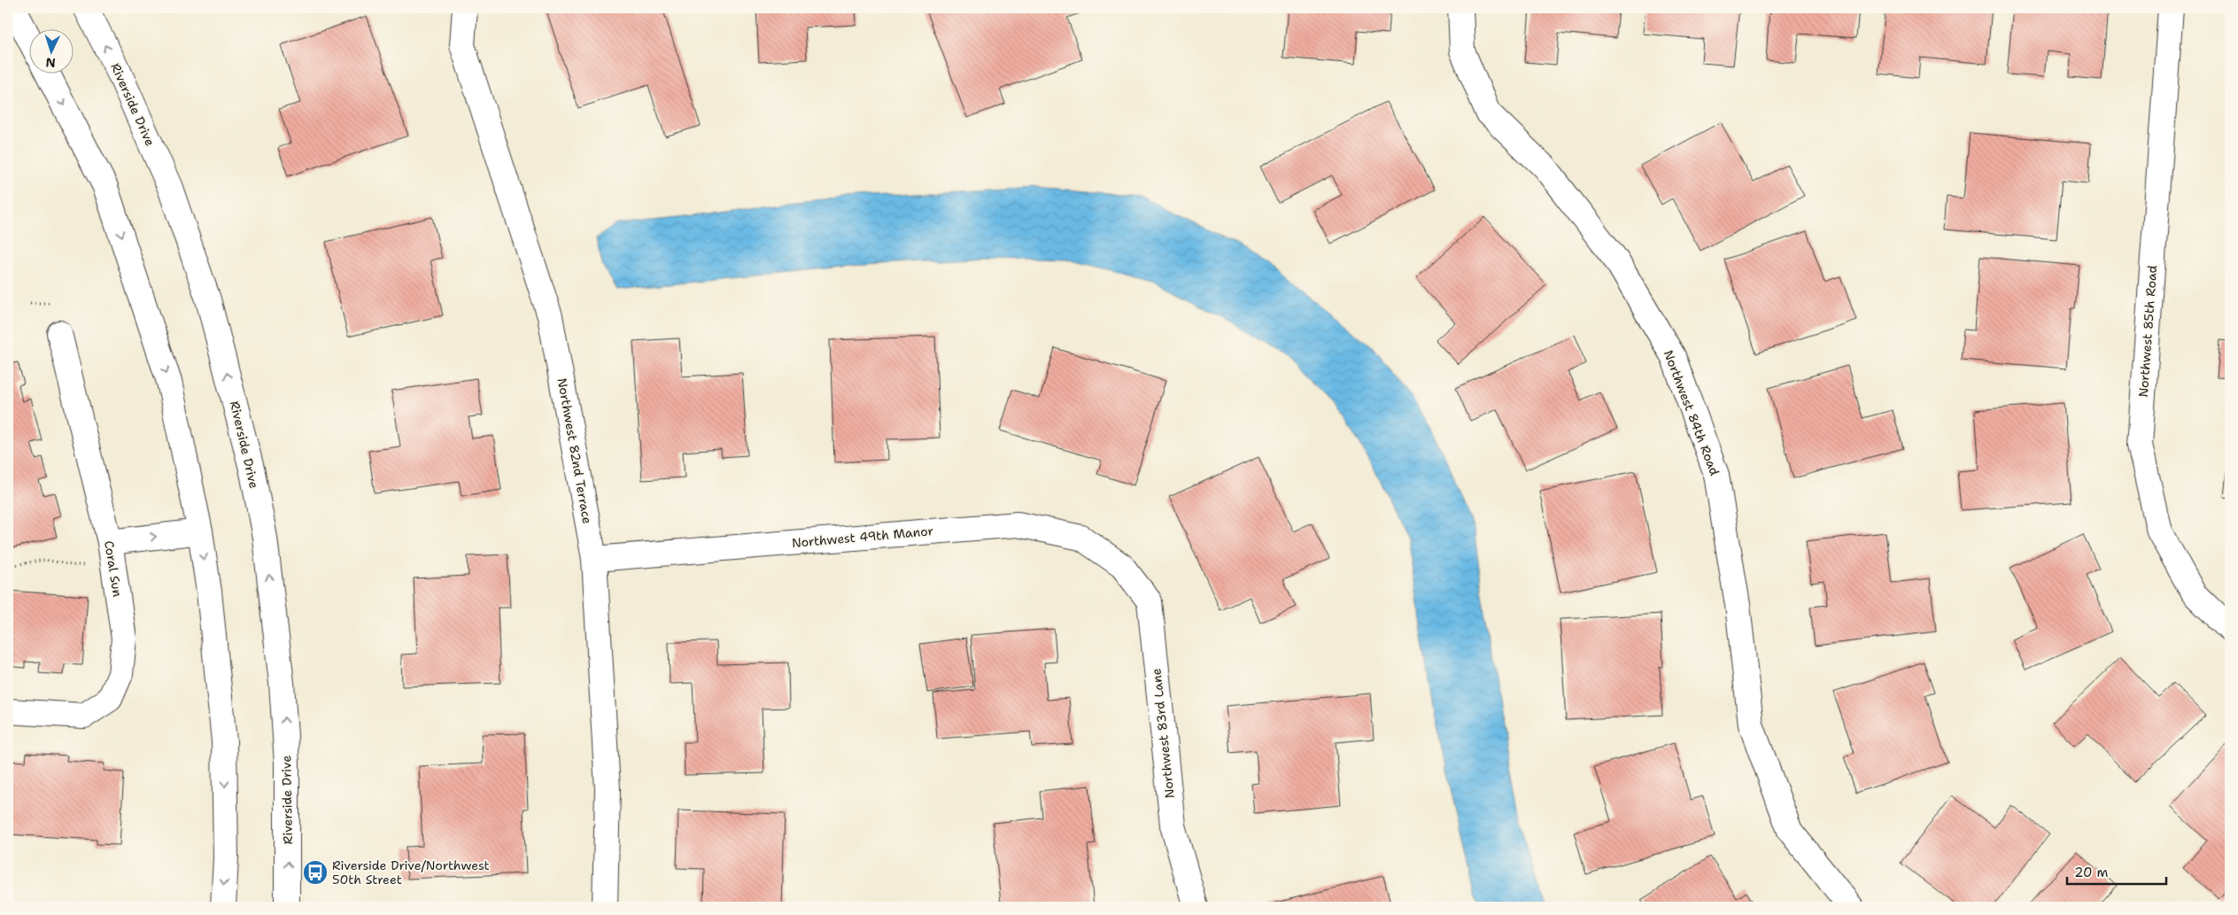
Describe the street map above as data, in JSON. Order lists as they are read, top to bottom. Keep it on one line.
{"streets":{"street":["Riverside Drive","Northwest 85th Road","Northwest 84th Road","Northwest 82nd Terrace","Northwest 49th Manor","Coral Sun","Northwest 83rd Lane"]},"crossings":[["Northwest 82nd Terrace","Northwest 49th Manor"],["Northwest 49th Manor","Northwest 83rd Lane"]],"places":{"bus stop":["Riverside Drive/Northwest 50th Street"]},"scale_bar":"20 m","north":"bottom"}
